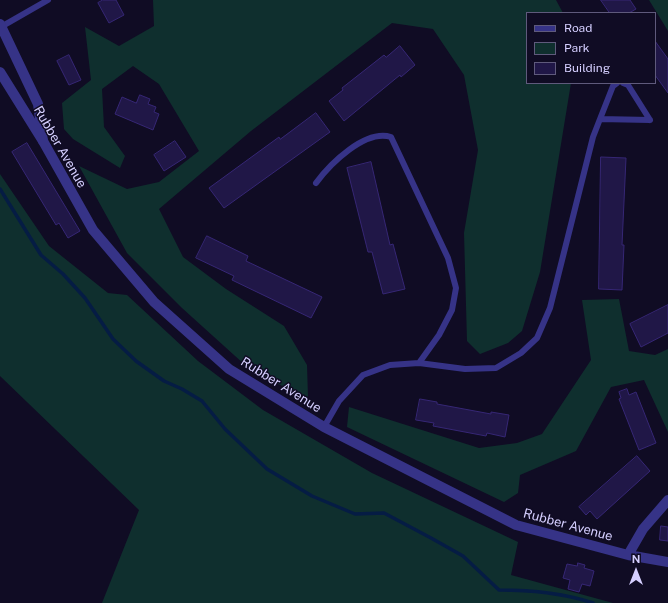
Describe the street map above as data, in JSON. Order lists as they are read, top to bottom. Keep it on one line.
{"streets":{"street":["Rubber Avenue"]},"legend":["Road","Park","Building"],"north":"top"}
